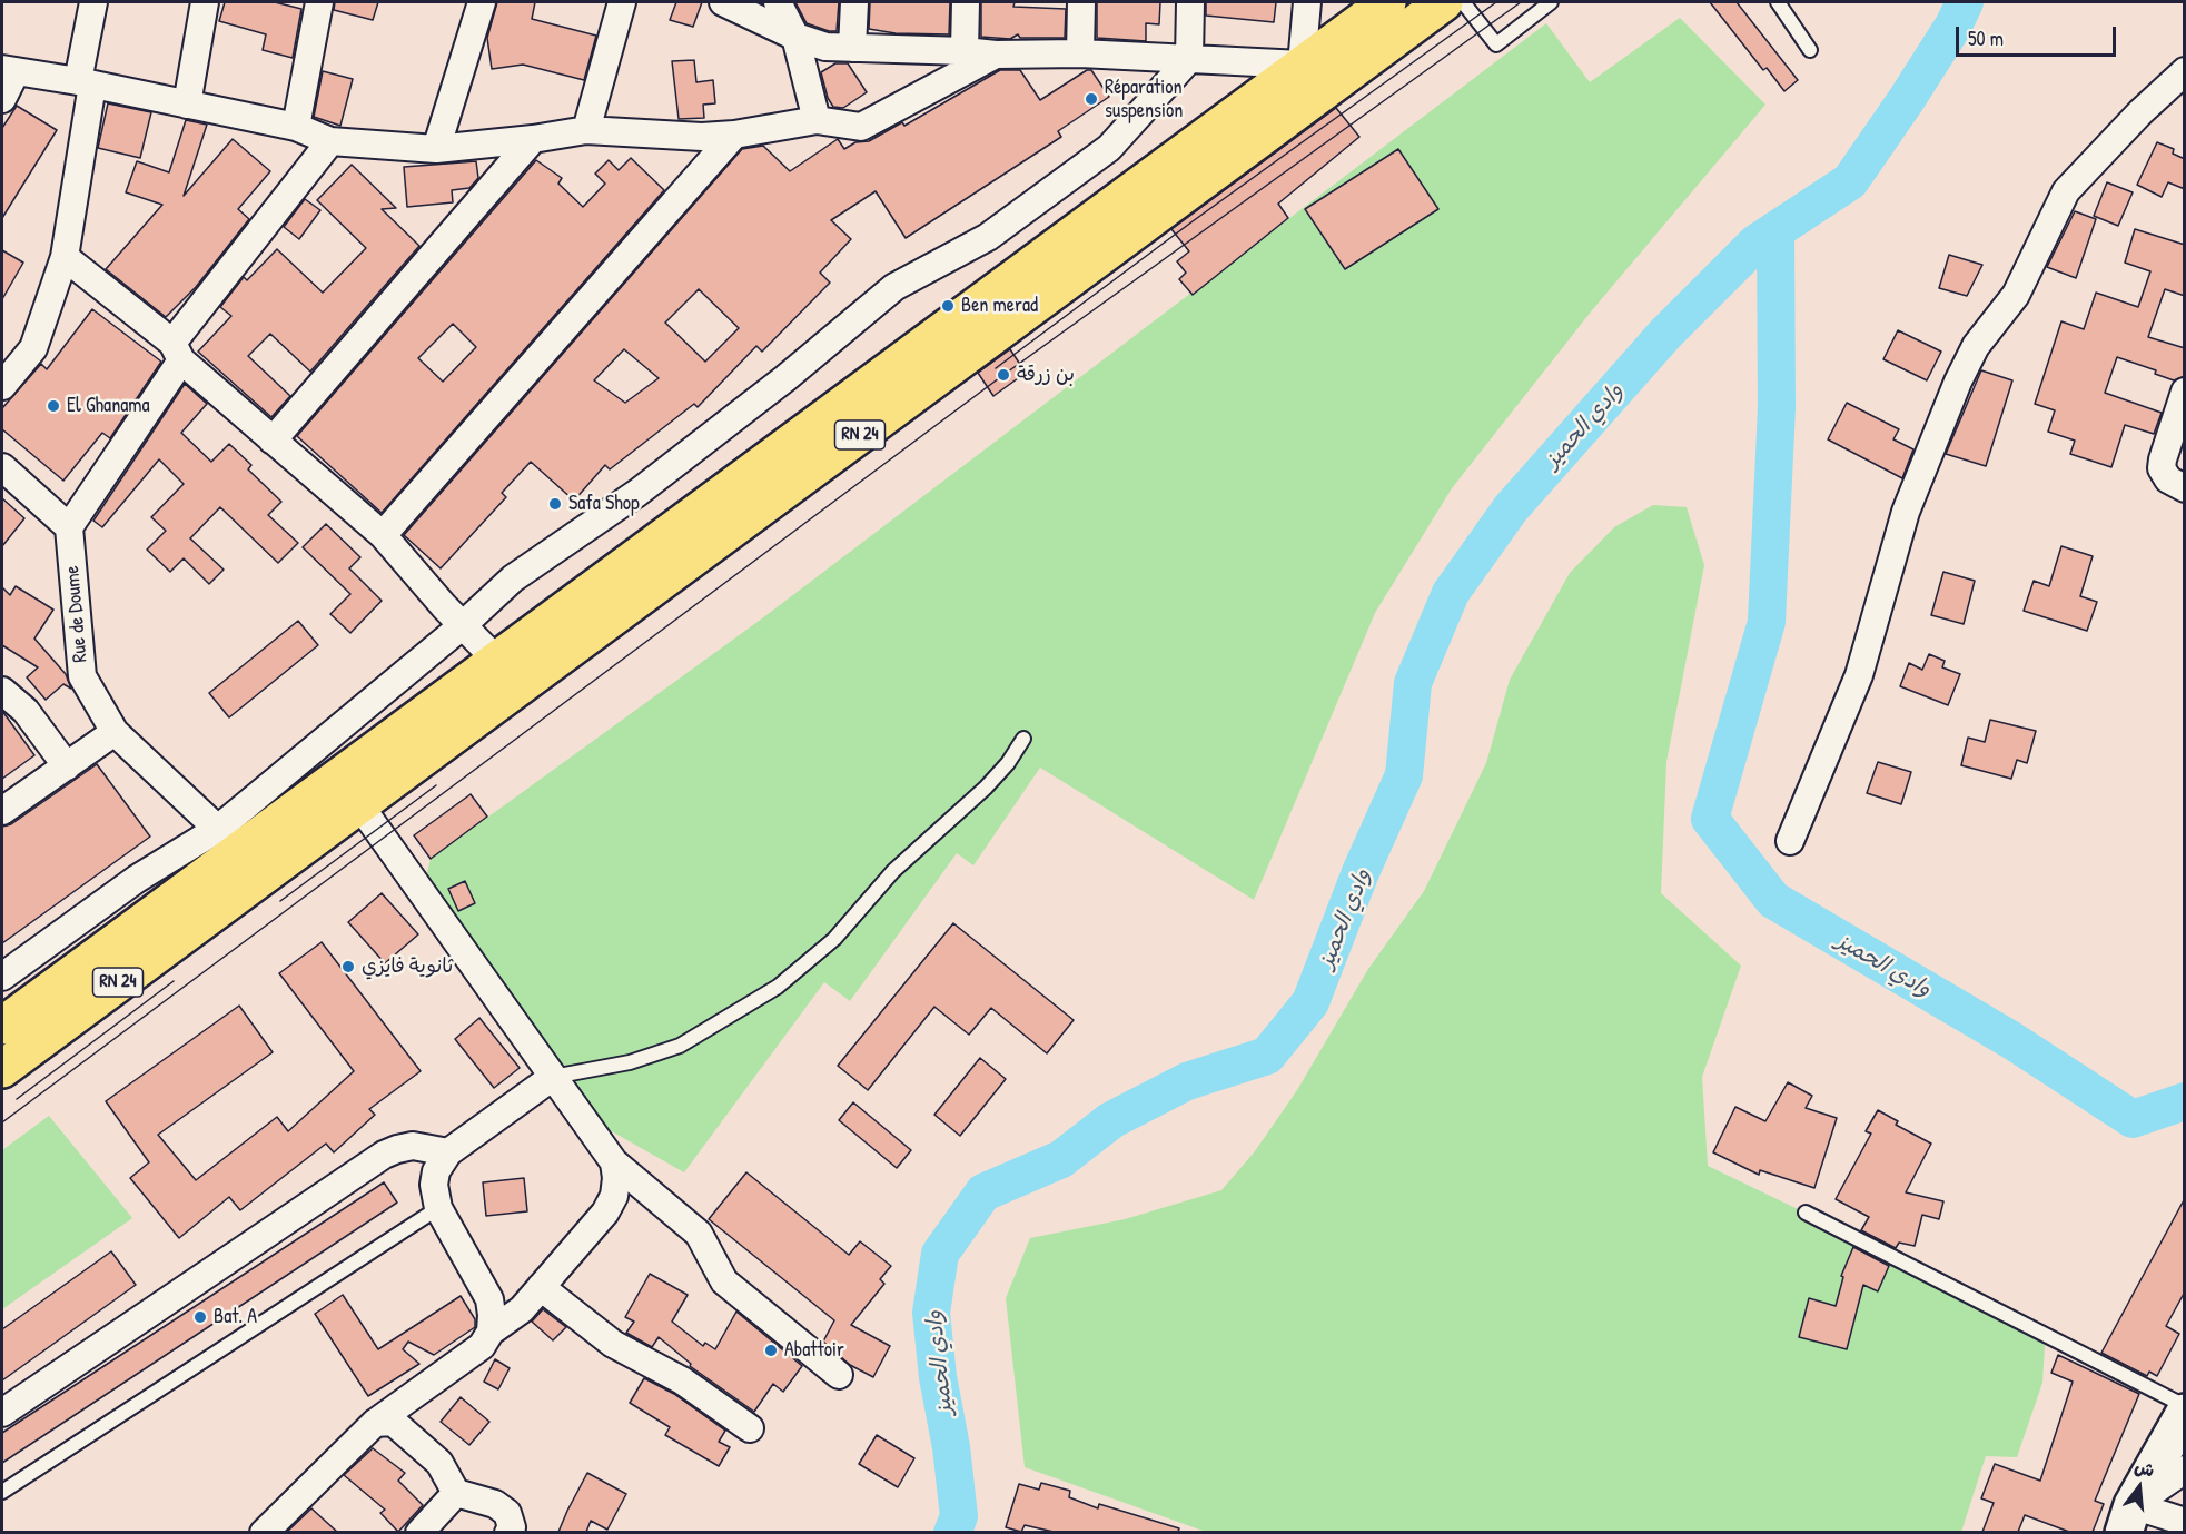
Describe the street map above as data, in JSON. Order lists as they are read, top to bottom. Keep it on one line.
{"streets":{"main road":["RN 24"],"street":["Rue de Doume"]},"crossings":[["RN 24","Rue de Doume"]],"water":["وادي الحميز"],"places":["Réparation suspension","Ben merad","بن زرقة","El Ghanama","Safa Shop","ثانوية فايزي","Bat. A","Abattoir"],"scale_bar":"50 m","north":"top"}
